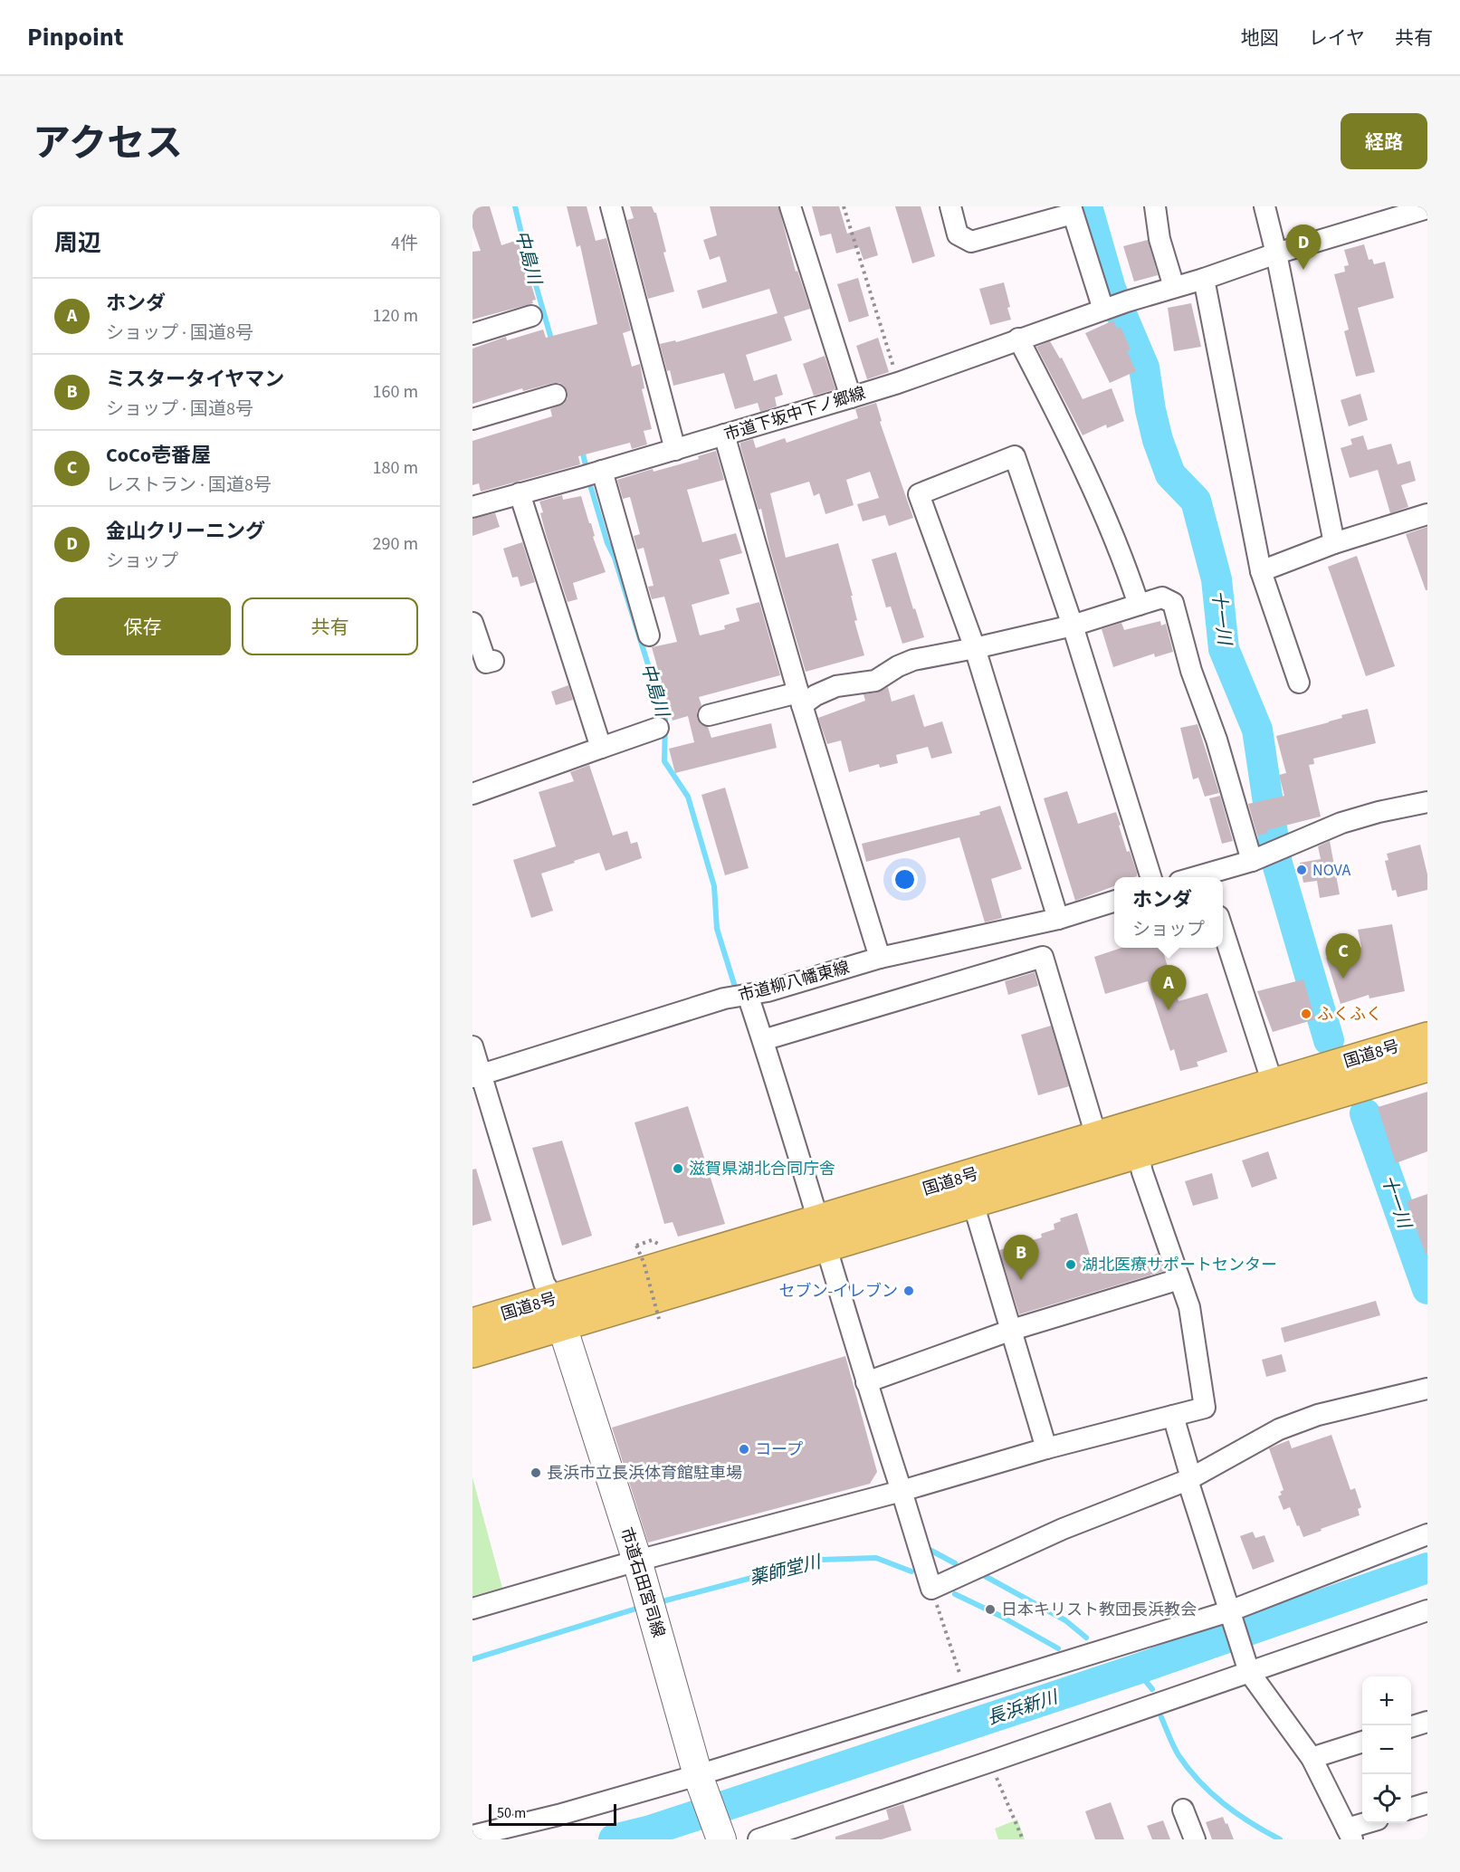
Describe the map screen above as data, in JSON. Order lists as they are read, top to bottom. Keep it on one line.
{"streets":{"highway":["国道8号"],"street":["市道下坂中下ノ郷線","市道柳八幡東線","市道石田宮司線"]},"crossings":[["国道8号","市道石田宮司線"]],"water":["中島川","十一川","薬師堂川","長浜新川"],"places":["NOVA","ふくふく","滋賀県湖北合同庁舎","湖北医療サポートセンター","セブン-イレブン","コープ","長浜市立長浜体育館駐車場","日本キリスト教団長浜教会"],"scale_bar":"50 m","page":{"header":"Pinpoint","nav":["地図","レイヤ","共有"],"title":"アクセス","buttons":["経路",["保存","共有"]],"heading":["周辺","4件"],"pins":["D","C","A","B"],"list":[{"mark":"A","name":"ホンダ","note":"ショップ · 国道8号","value":"120 m"},{"mark":"B","name":"ミスタータイヤマン","note":"ショップ · 国道8号","value":"160 m"},{"mark":"C","name":"CoCo壱番屋","note":"レストラン · 国道8号","value":"180 m"},{"mark":"D","name":"金山クリーニング","note":"ショップ","value":"290 m"}],"popup":["ホンダ","ショップ"],"map_buttons":["+","−"],"scale":"50 m"}}
